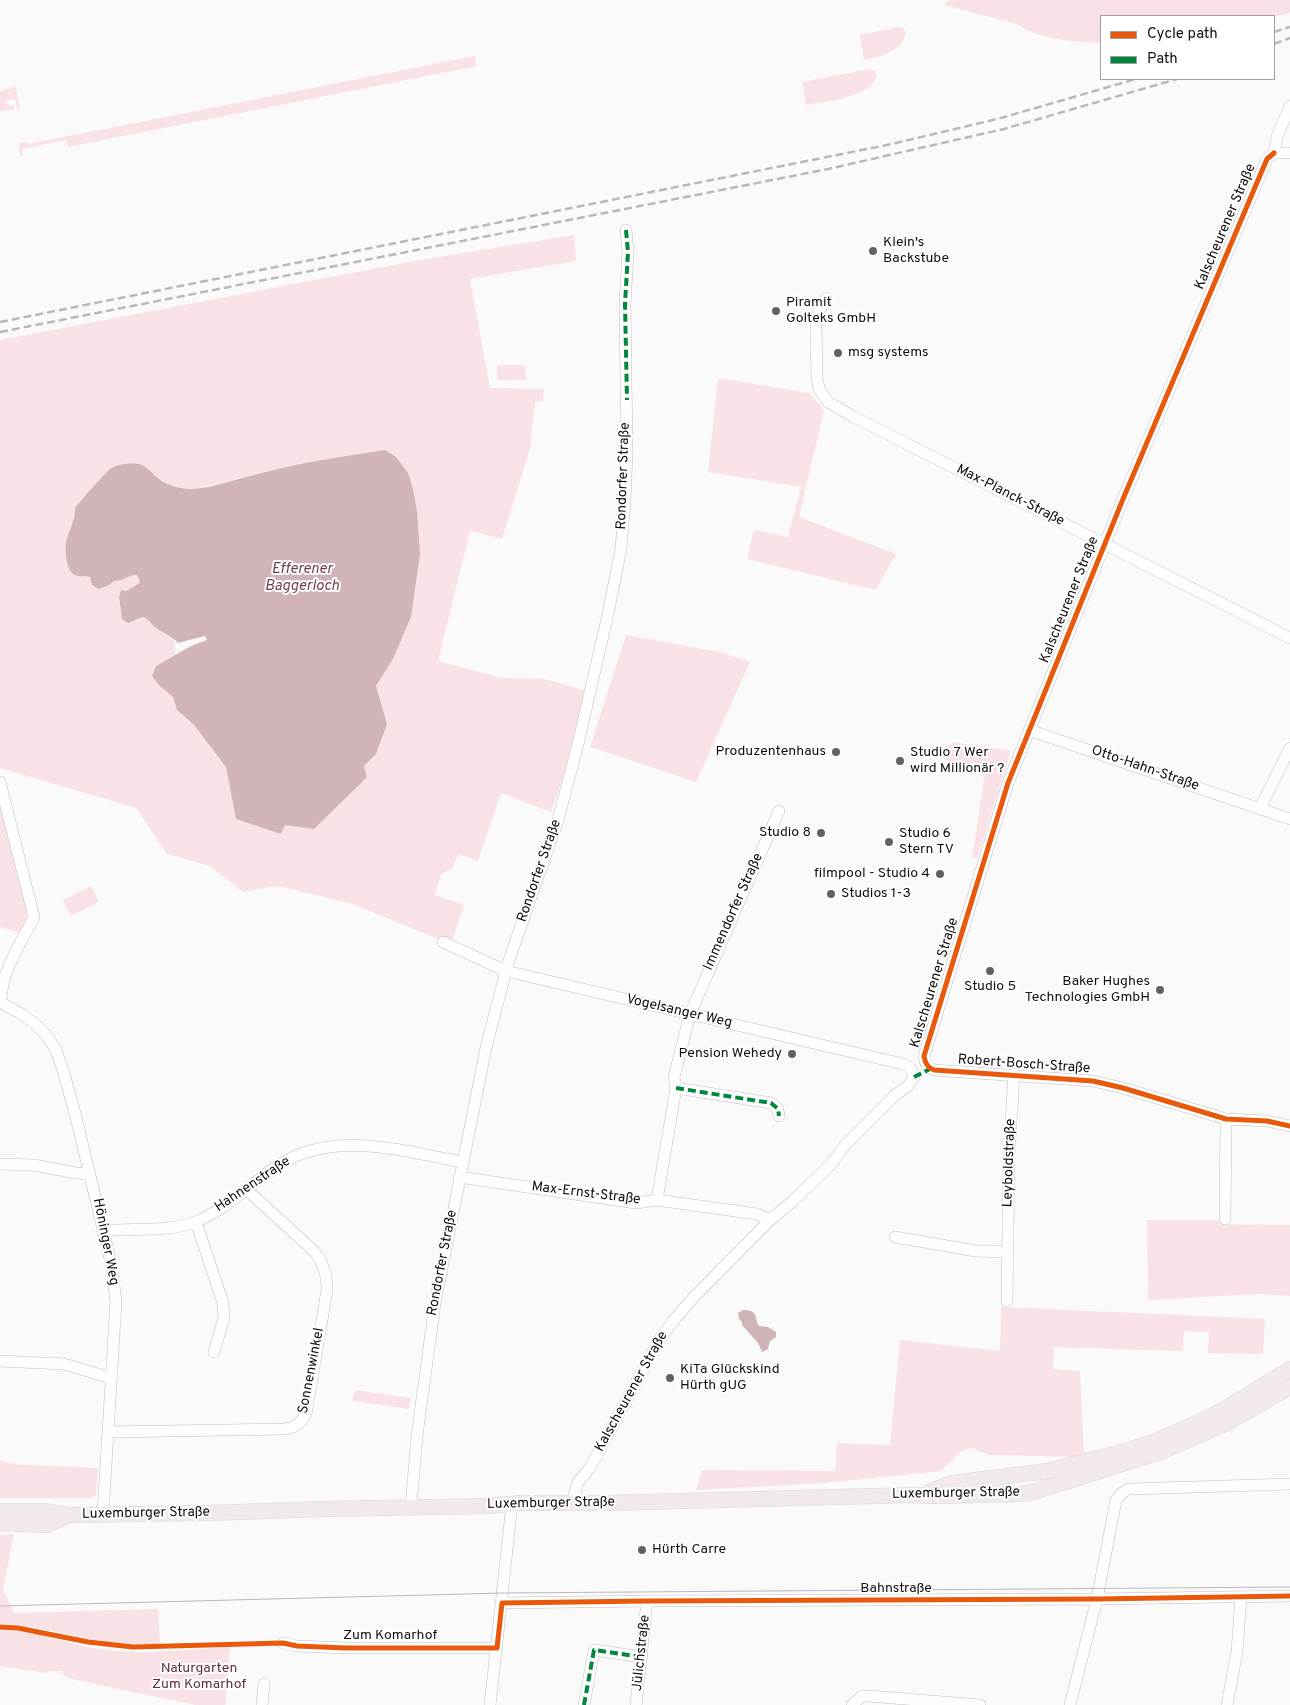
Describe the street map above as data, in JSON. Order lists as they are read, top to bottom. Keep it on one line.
{"streets":{"main road":["Luxemburger Straße"],"street":["Kalscheurener Straße","Rondorfer Straße","Max-Planck-Straße","Otto-Hahn-Straße","Immendorfer Straße","Vogelsanger Weg","Robert-Bosch-Straße","Leyboldstraße","Hahnenstraße","Max-Ernst-Straße","Höninger Weg","Sonnenwinkel","Bahnstraße","Zum Komarhof","Jülichstraße"]},"crossings":[["Kalscheurener Straße","Max-Planck-Straße"],["Kalscheurener Straße","Otto-Hahn-Straße"],["Kalscheurener Straße","Vogelsanger Weg"],["Kalscheurener Straße","Robert-Bosch-Straße"],["Kalscheurener Straße","Max-Ernst-Straße"],["Kalscheurener Straße","Luxemburger Straße"],["Rondorfer Straße","Vogelsanger Weg"],["Rondorfer Straße","Hahnenstraße"],["Rondorfer Straße","Max-Ernst-Straße"],["Rondorfer Straße","Luxemburger Straße"],["Immendorfer Straße","Vogelsanger Weg"],["Immendorfer Straße","Max-Ernst-Straße"],["Robert-Bosch-Straße","Leyboldstraße"],["Hahnenstraße","Höninger Weg"],["Hahnenstraße","Sonnenwinkel"],["Höninger Weg","Sonnenwinkel"],["Höninger Weg","Luxemburger Straße"],["Bahnstraße","Jülichstraße"]],"water":["Efferener Baggerloch"],"parks":["Naturgarten Zum Komarhof"],"places":["Klein's Backstube","Piramit Golteks GmbH","msg systems","Produzentenhaus","Studio 7 Wer wird Millionär ?","Studio 8","Studio 6 Stern TV","filmpool - Studio 4","Studios 1-3","Studio 5","Baker Hughes Technologies GmbH","Pension Wehedy","KiTa Glückskind Hürth gUG","Hürth Carre"],"legend":["Cycle path","Path"]}
